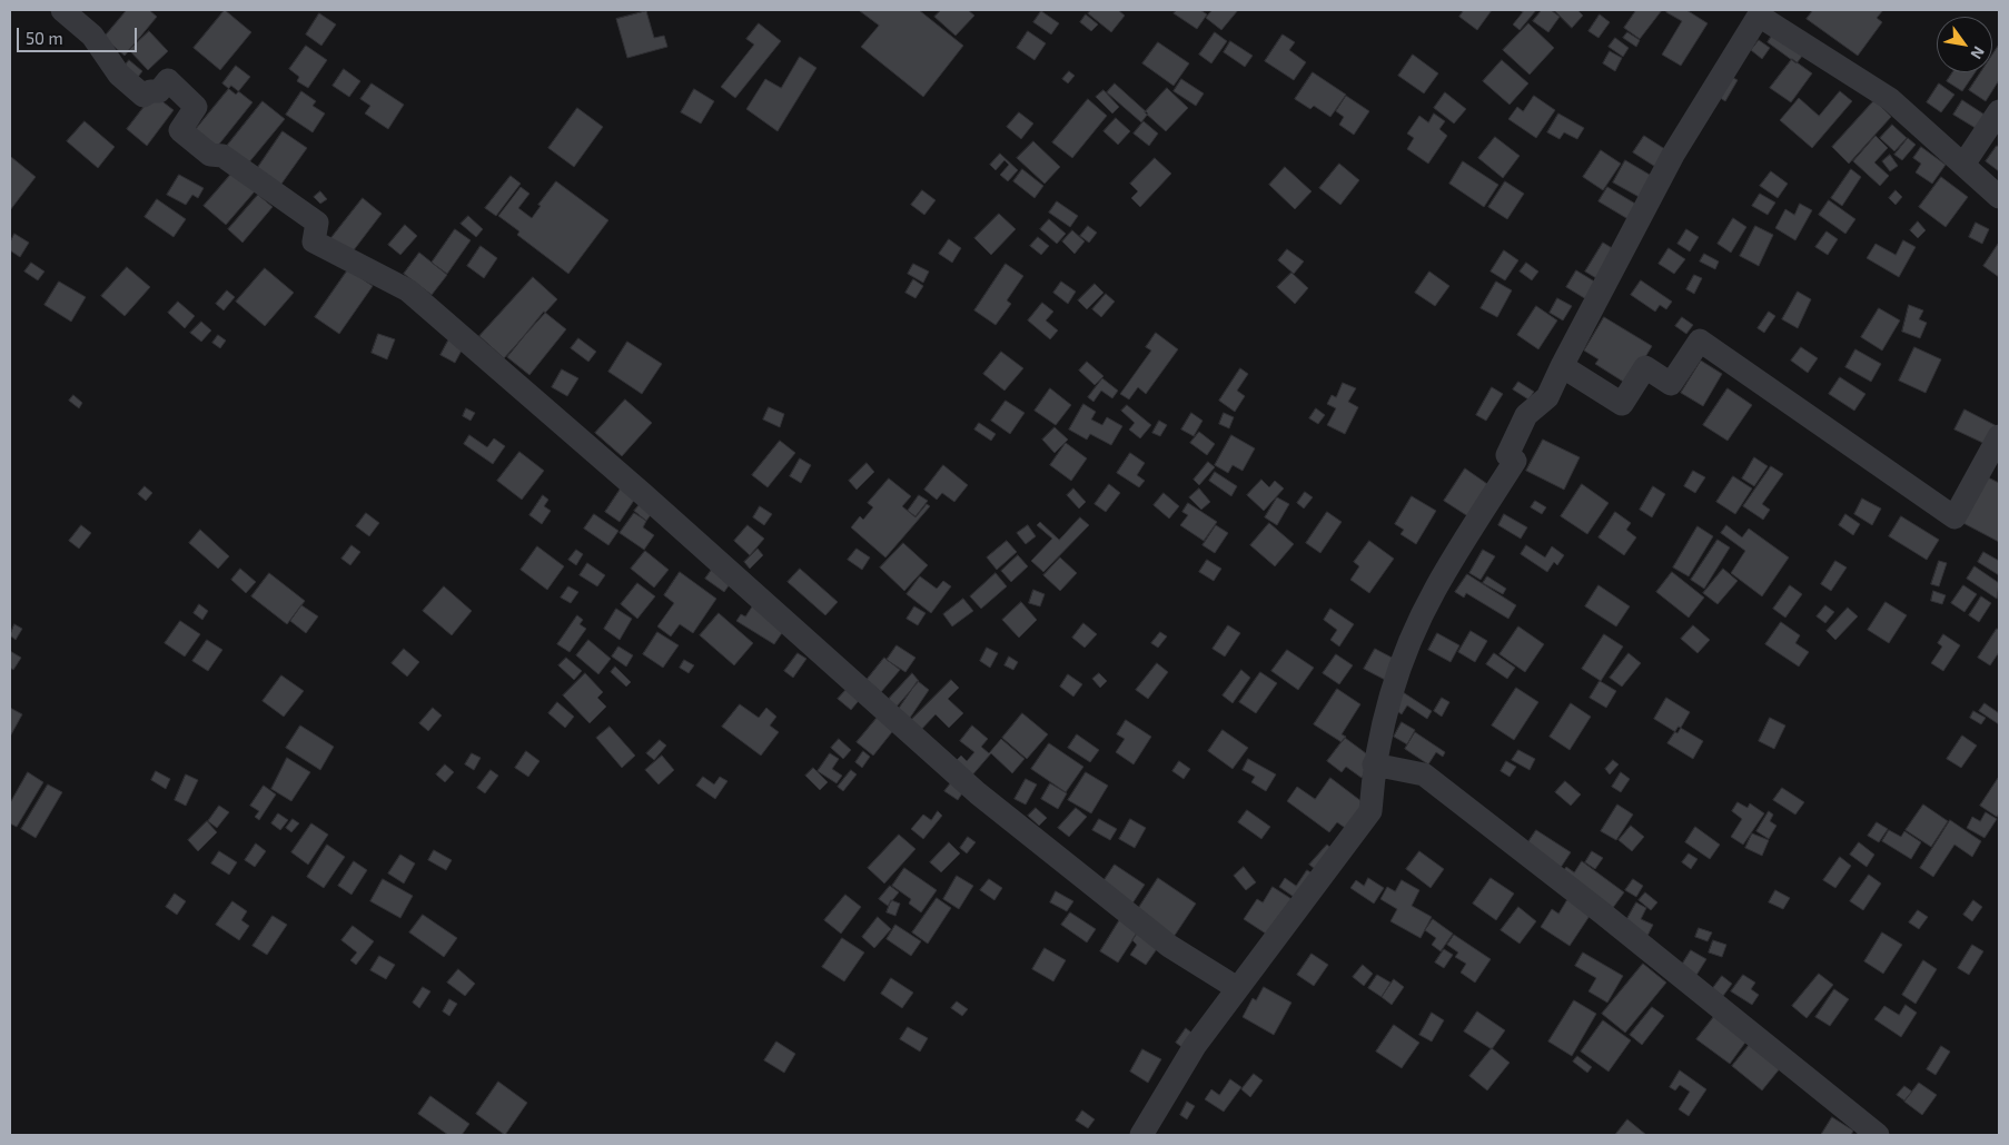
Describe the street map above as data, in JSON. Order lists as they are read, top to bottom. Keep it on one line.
{"scale_bar":"50 m","north":"bottom right"}
